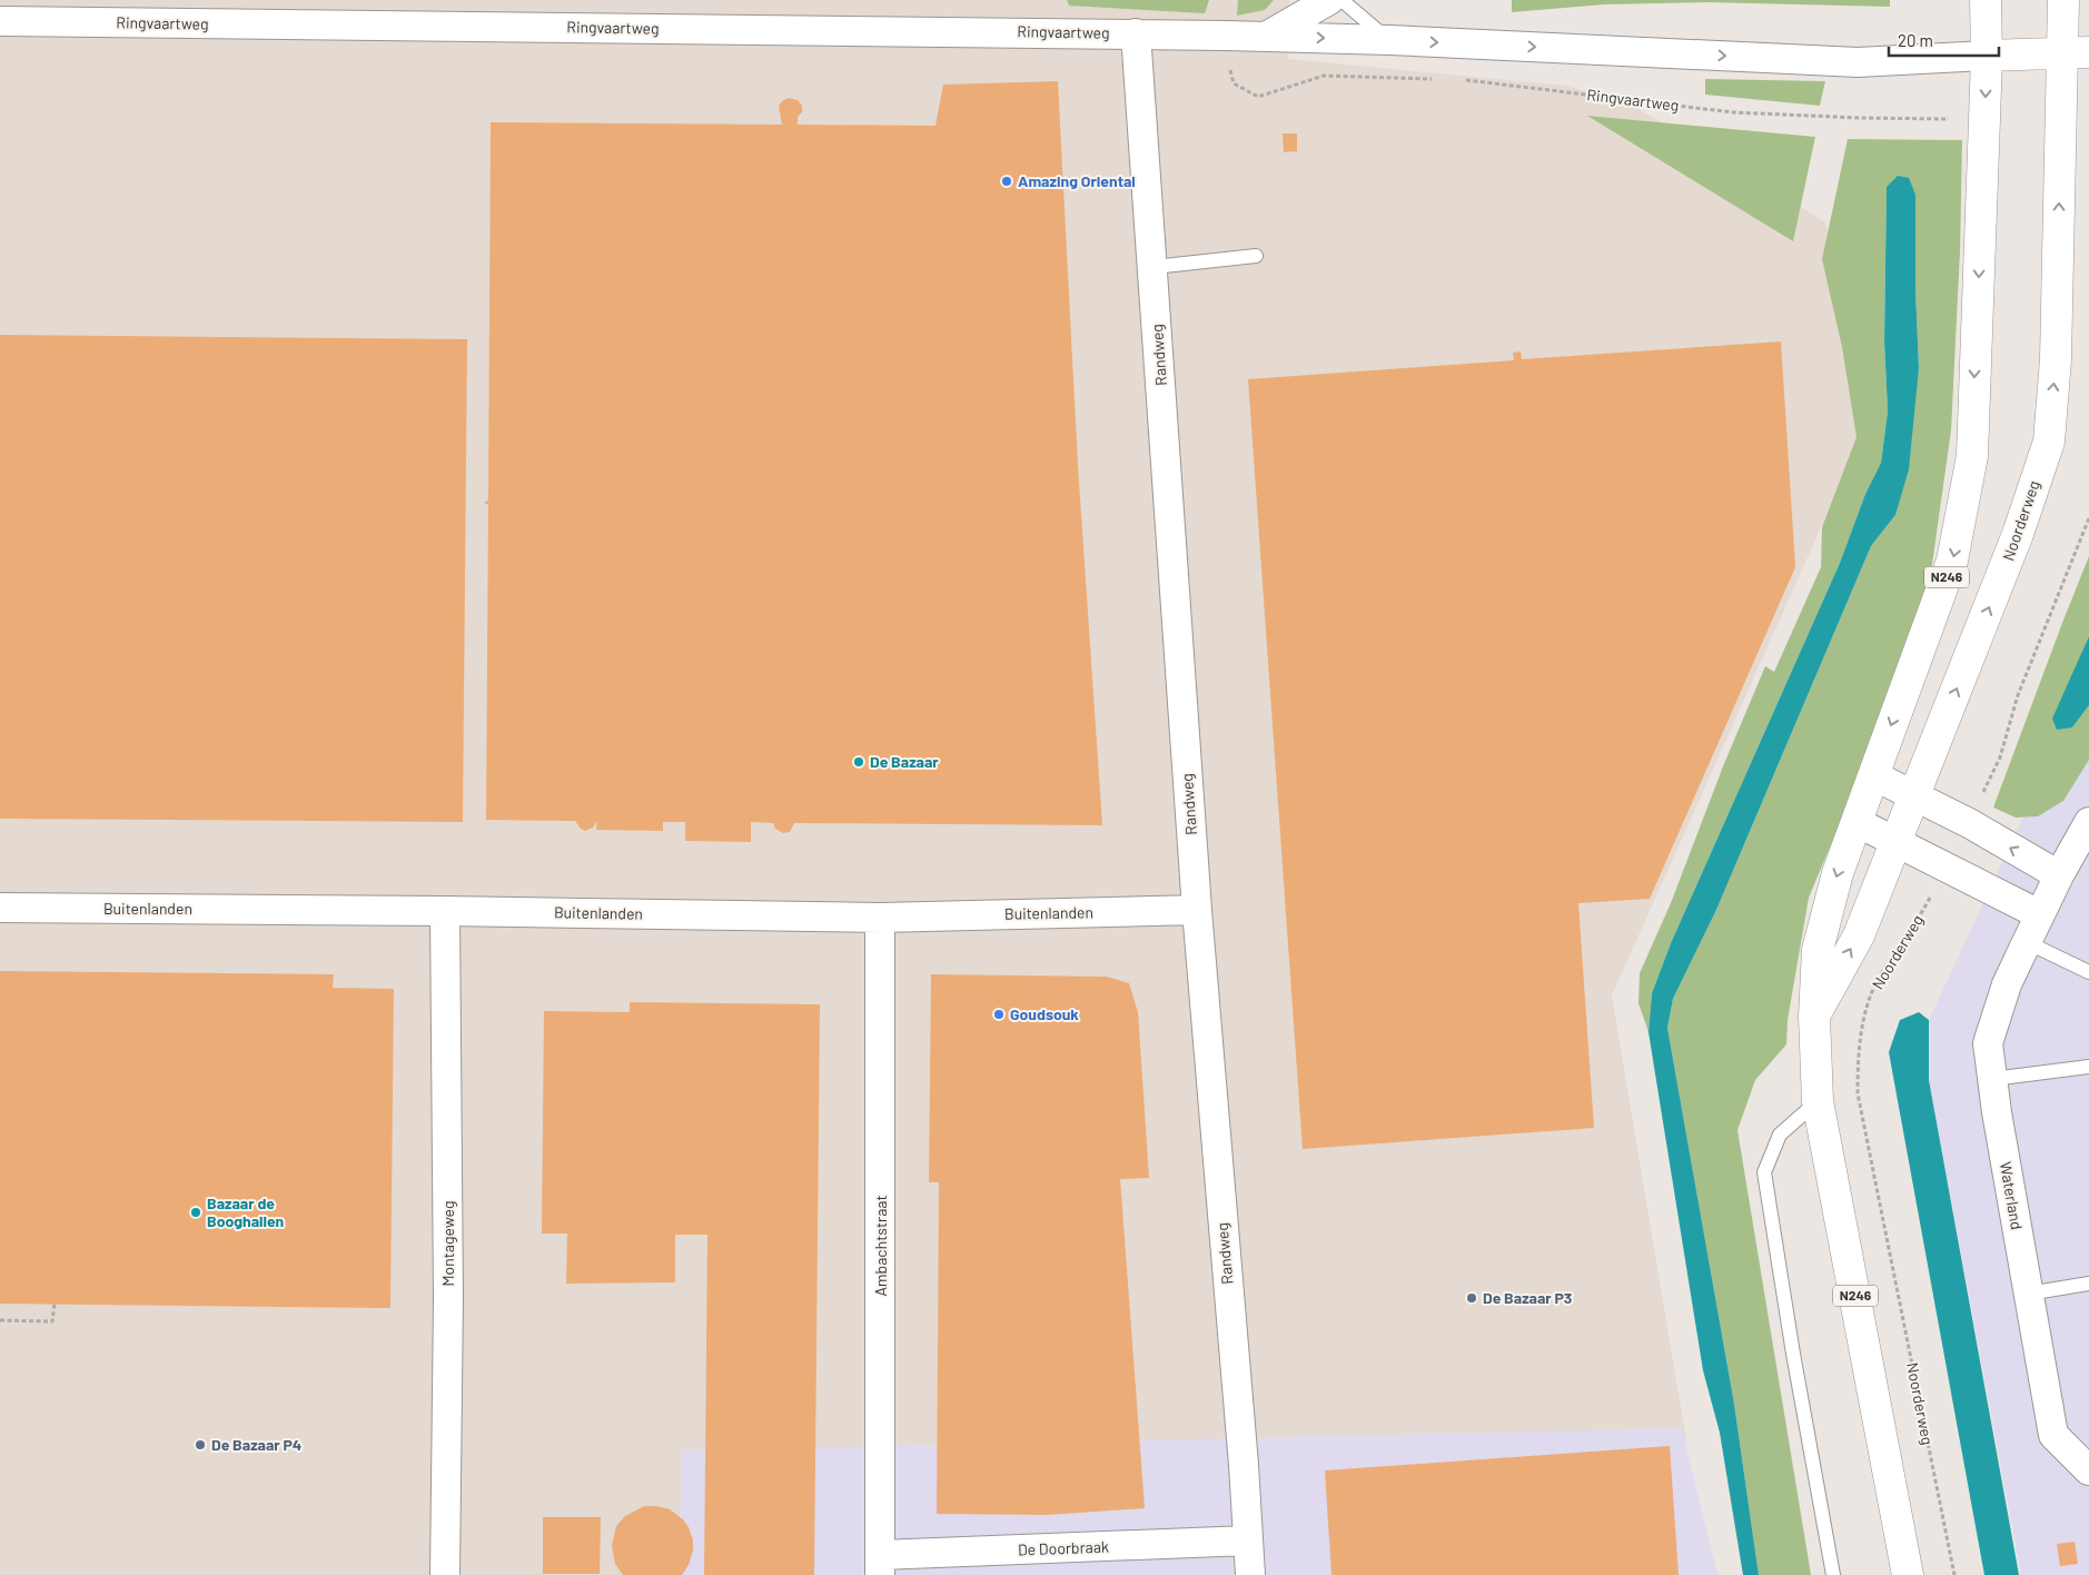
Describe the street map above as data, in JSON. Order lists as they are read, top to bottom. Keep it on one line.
{"streets":{"main road":["Noorderweg","N246"],"street":["Ringvaartweg","Randweg","Buitenlanden","Waterland","Montageweg","Ambachtstraat","De Doorbraak"]},"crossings":[["Ringvaartweg","Randweg"],["Ringvaartweg","N246"],["Randweg","Buitenlanden"],["Randweg","De Doorbraak"],["Noorderweg","N246"],["Buitenlanden","Montageweg"],["Buitenlanden","Ambachtstraat"],["Ambachtstraat","De Doorbraak"]],"places":["Amazing Oriental","De Bazaar","Goudsouk","Bazaar de Booghallen","De Bazaar P3","De Bazaar P4"],"scale_bar":"20 m"}
